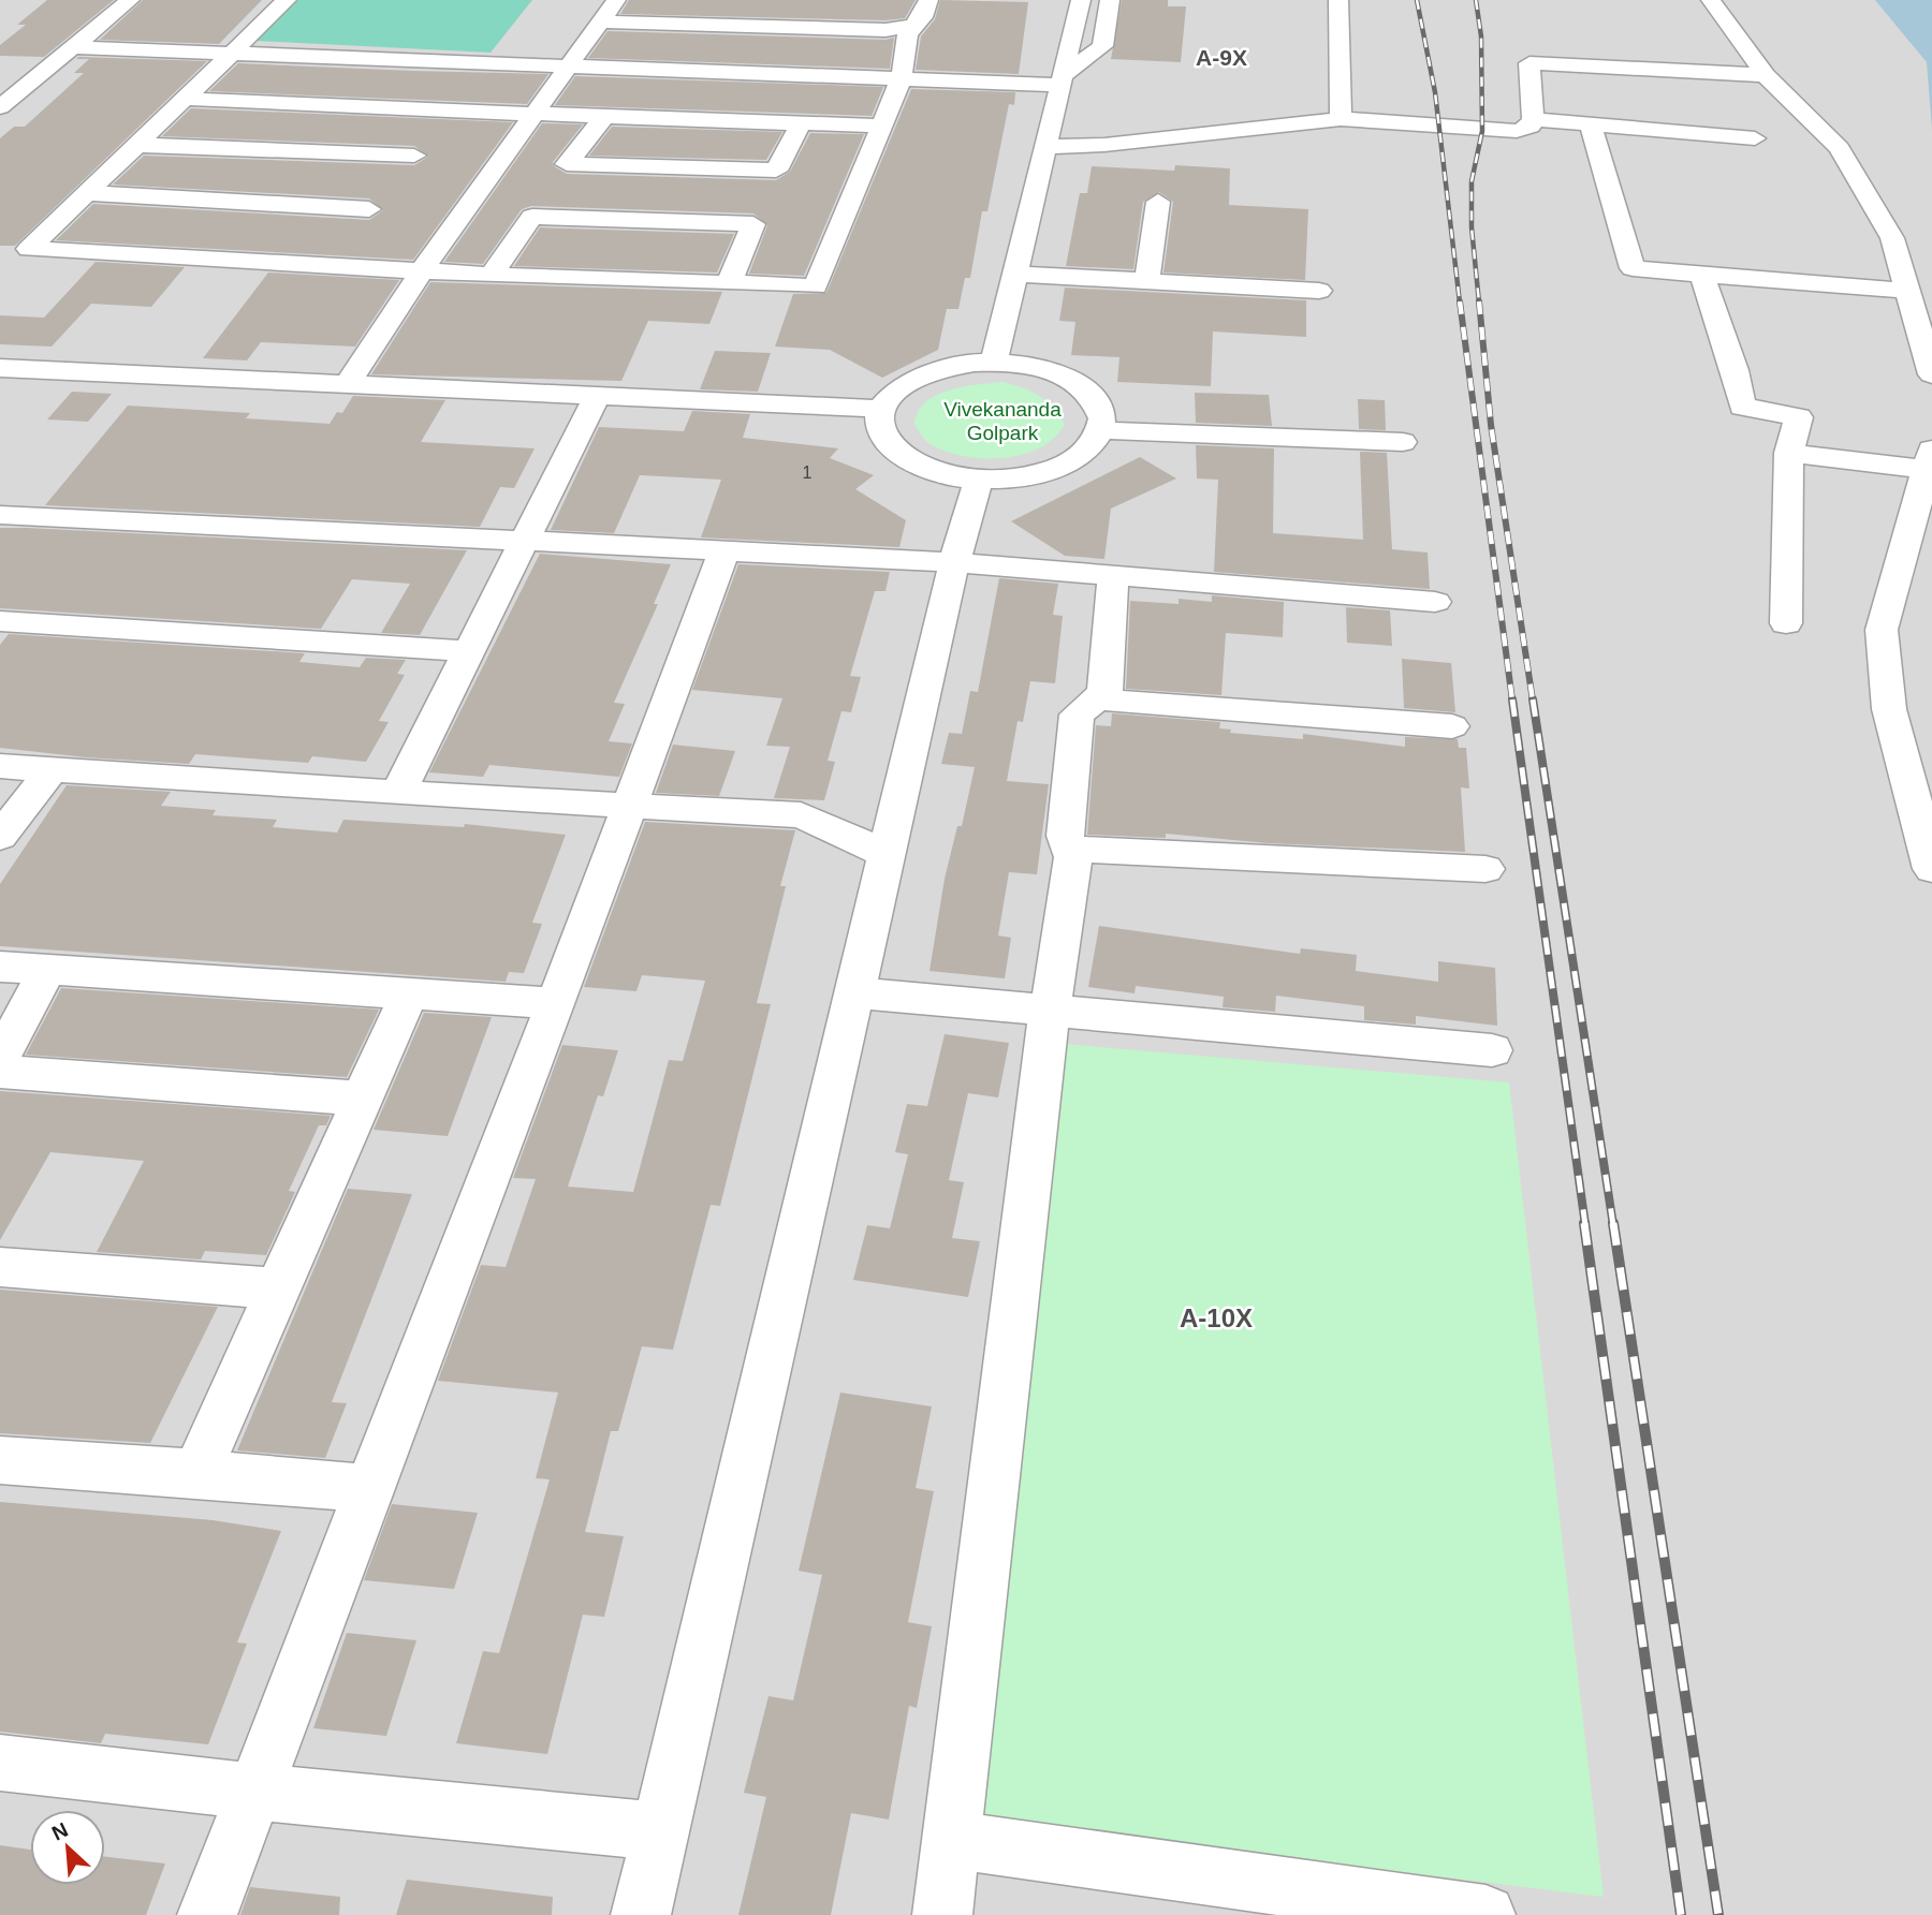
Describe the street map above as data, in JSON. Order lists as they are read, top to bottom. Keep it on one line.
{"districts":["A-9X","A-10X"],"parks":["Vivekananda Golpark"],"house_numbers":["1"],"north":"top left"}
